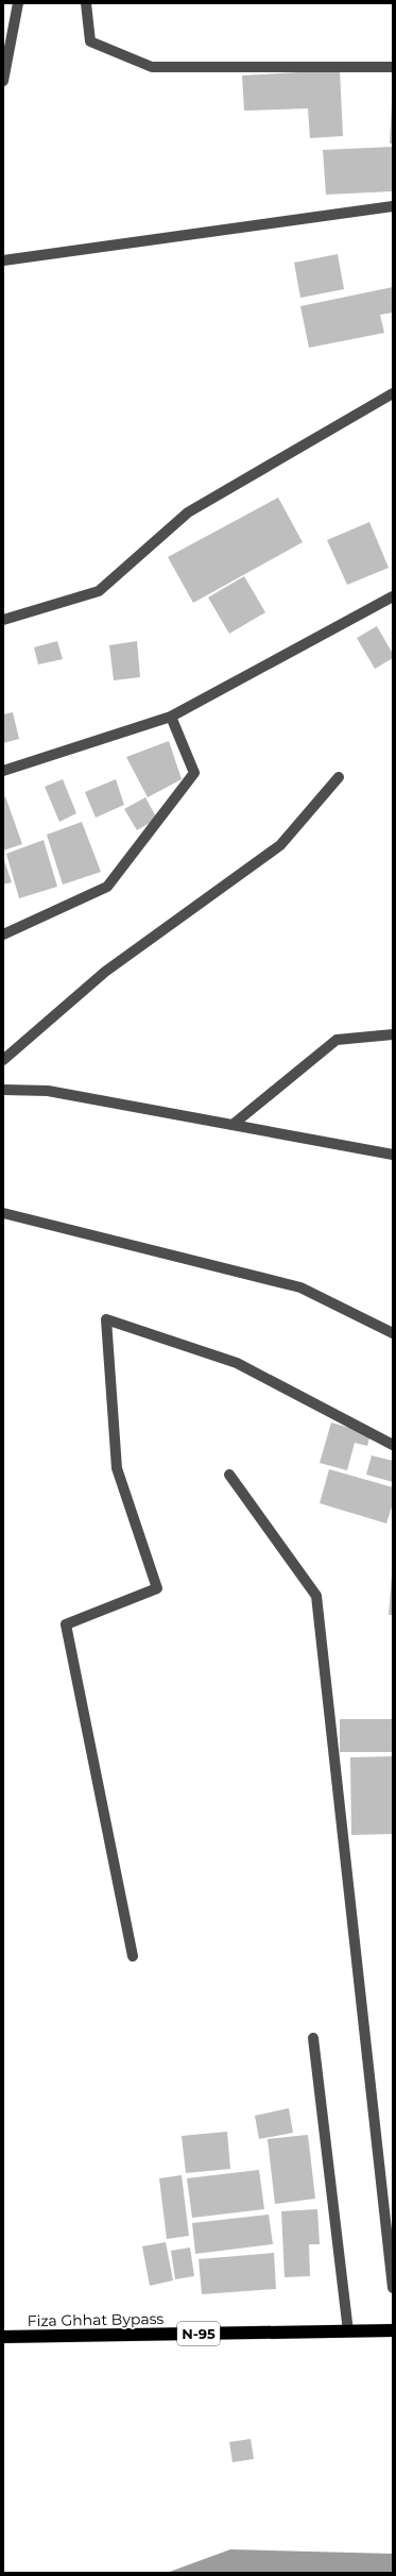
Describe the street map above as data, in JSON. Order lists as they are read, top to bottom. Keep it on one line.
{"streets":{"highway":["Fiza Ghhat Bypass","N-95"]}}
